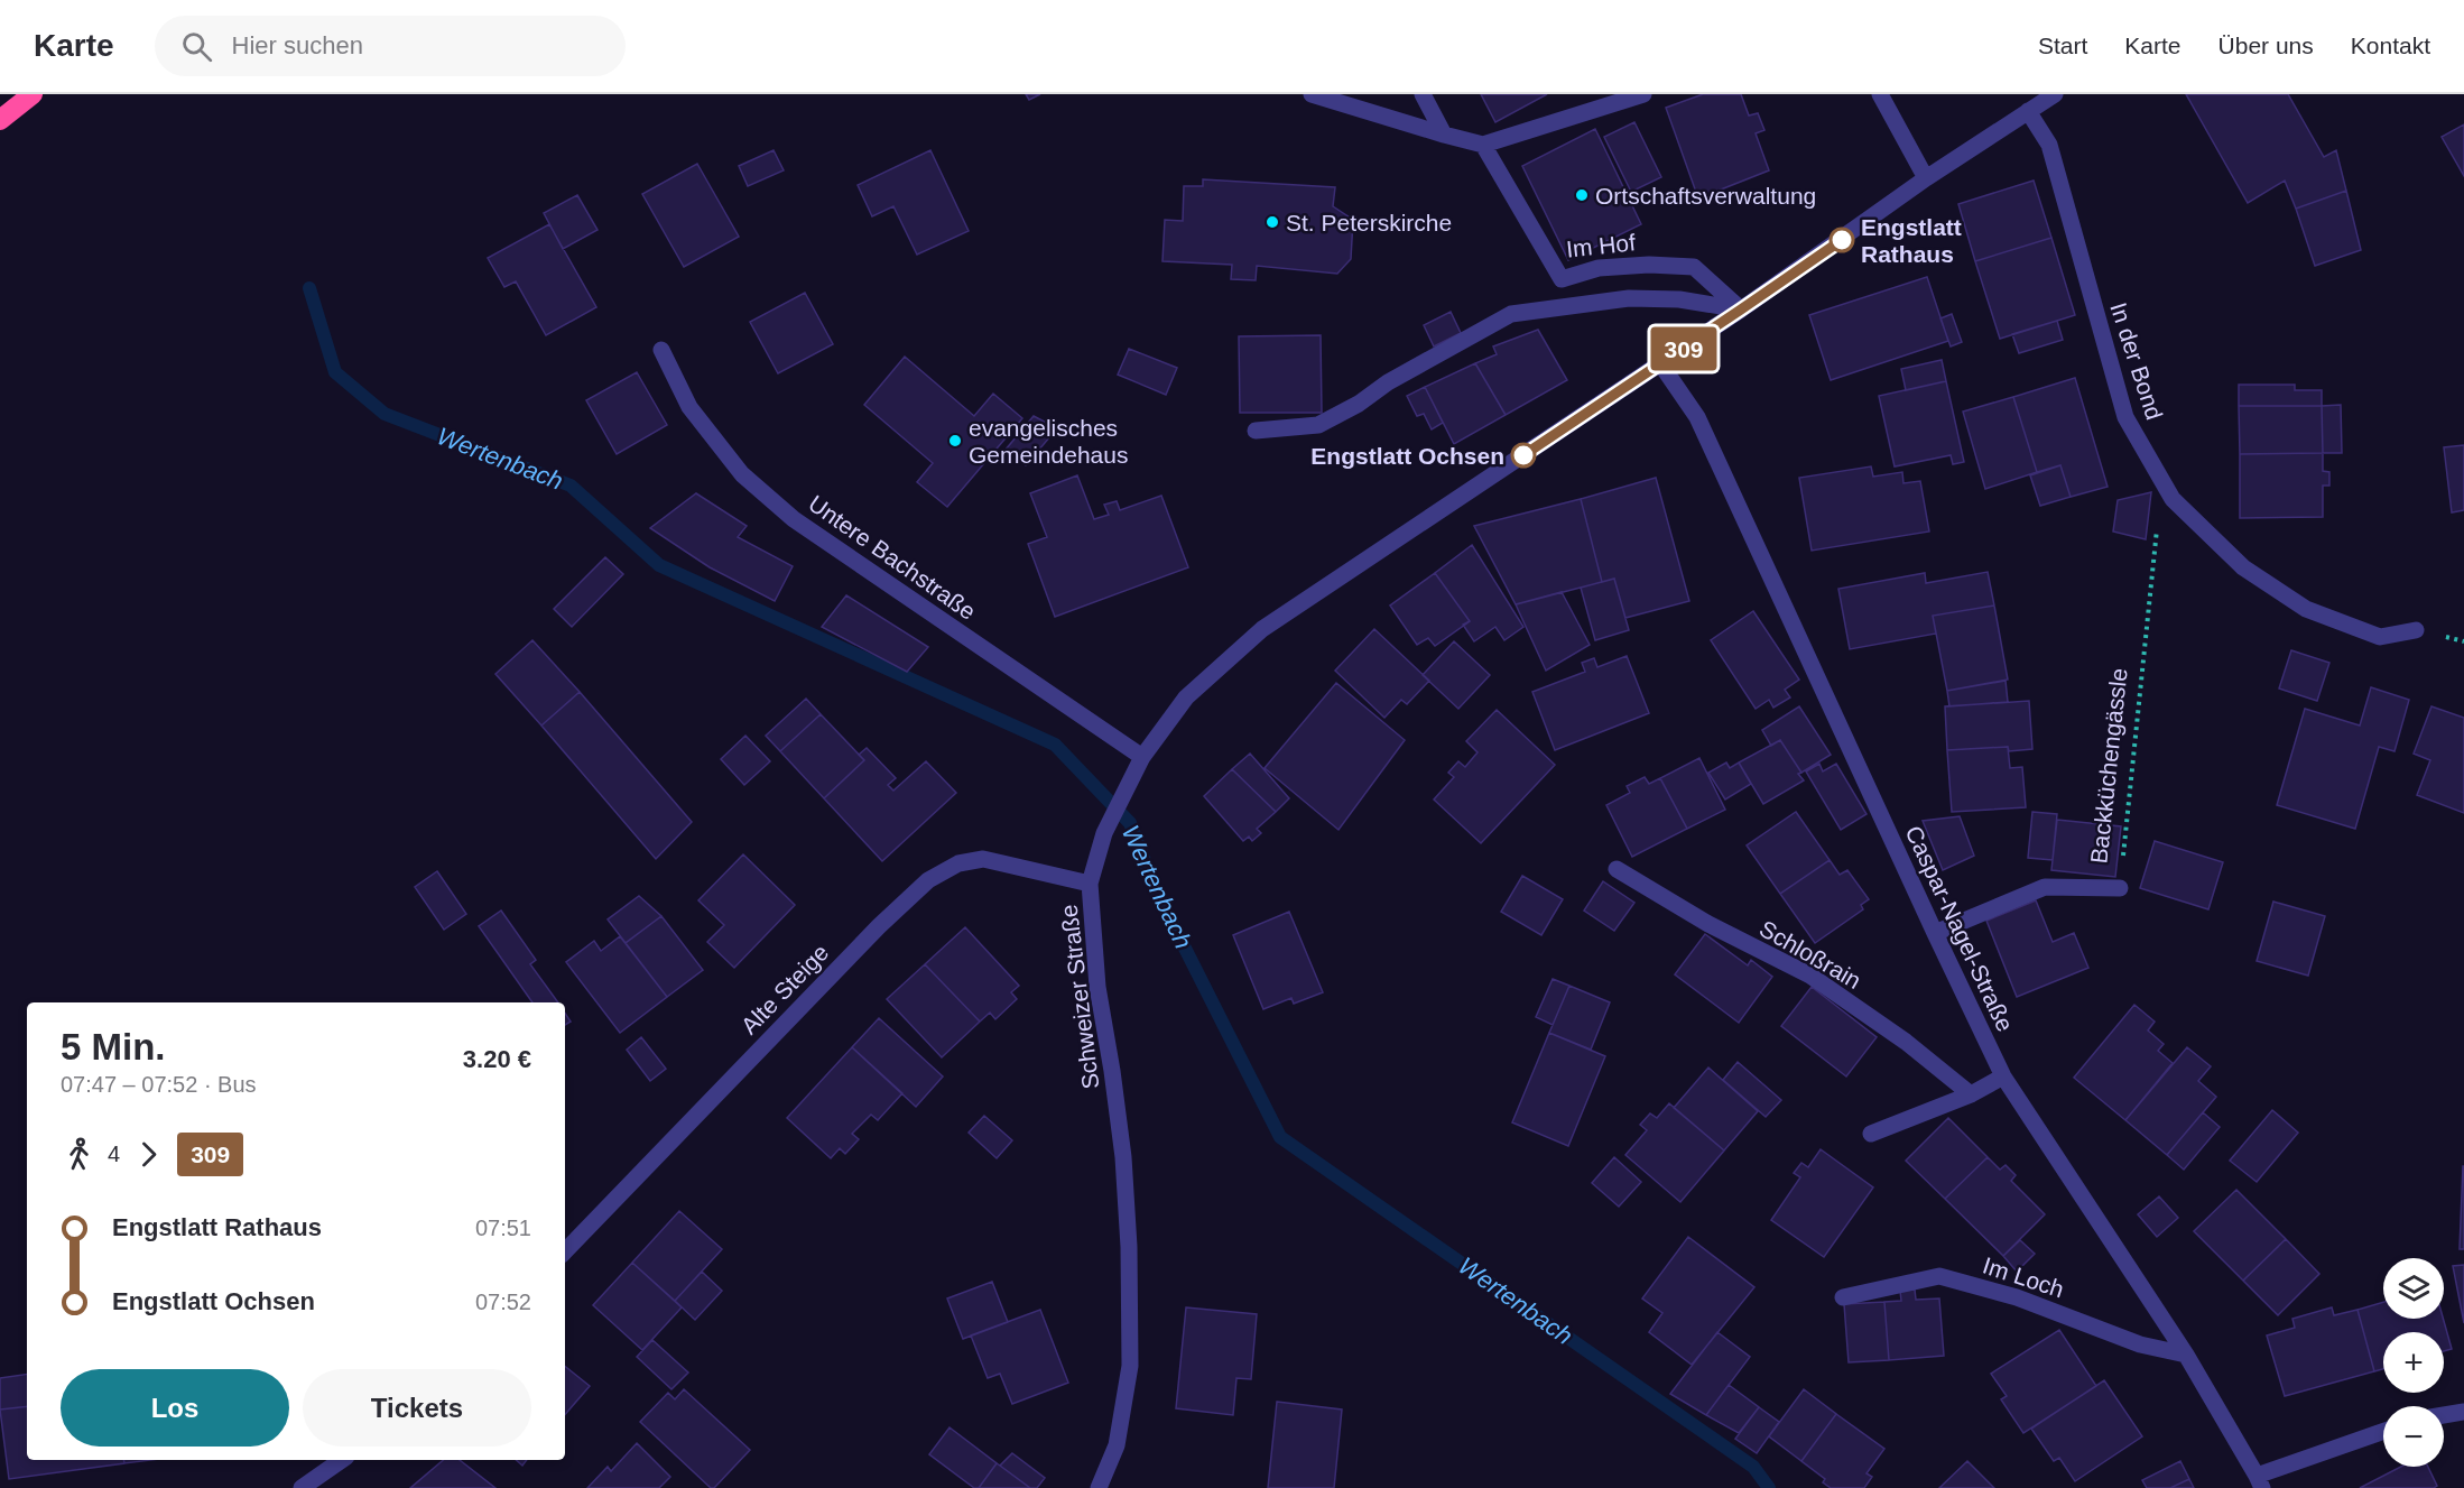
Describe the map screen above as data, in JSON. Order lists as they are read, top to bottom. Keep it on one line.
{"streets":{"street":["Im Hof","In der Bond","Untere Bachstraße","Backküchengässle","Caspar-Nagel-Straße","Schloßrain","Alte Steige","Schweizer Straße","Im Loch"]},"crossings":[["Im Hof","Schweizer Straße"],["In der Bond","Backküchengässle"],["In der Bond","Schweizer Straße"],["Untere Bachstraße","Schweizer Straße"],["Backküchengässle","Caspar-Nagel-Straße"],["Caspar-Nagel-Straße","Schweizer Straße"],["Caspar-Nagel-Straße","Im Loch"],["Alte Steige","Schweizer Straße"]],"water":["Wertenbach"],"places":["Ortschaftsverwaltung","St. Peterskirche","Engstlatt Rathaus","evangelisches Gemeindehaus","Engstlatt Ochsen"],"lines":["bus line 309"],"page":{"header":"Karte","search":"Hier suchen","nav":["Start","Karte","Über uns","Kontakt"],"on_map":"309","heading":["5 Min.","07:47 – 07:52 · Bus","3.20 €"],"legs":["4","309"],"list":[{"name":"Engstlatt Rathaus","value":"07:51"},{"name":"Engstlatt Ochsen","value":"07:52"}],"map_buttons":["+","−"],"buttons":["Los","Tickets"]}}
